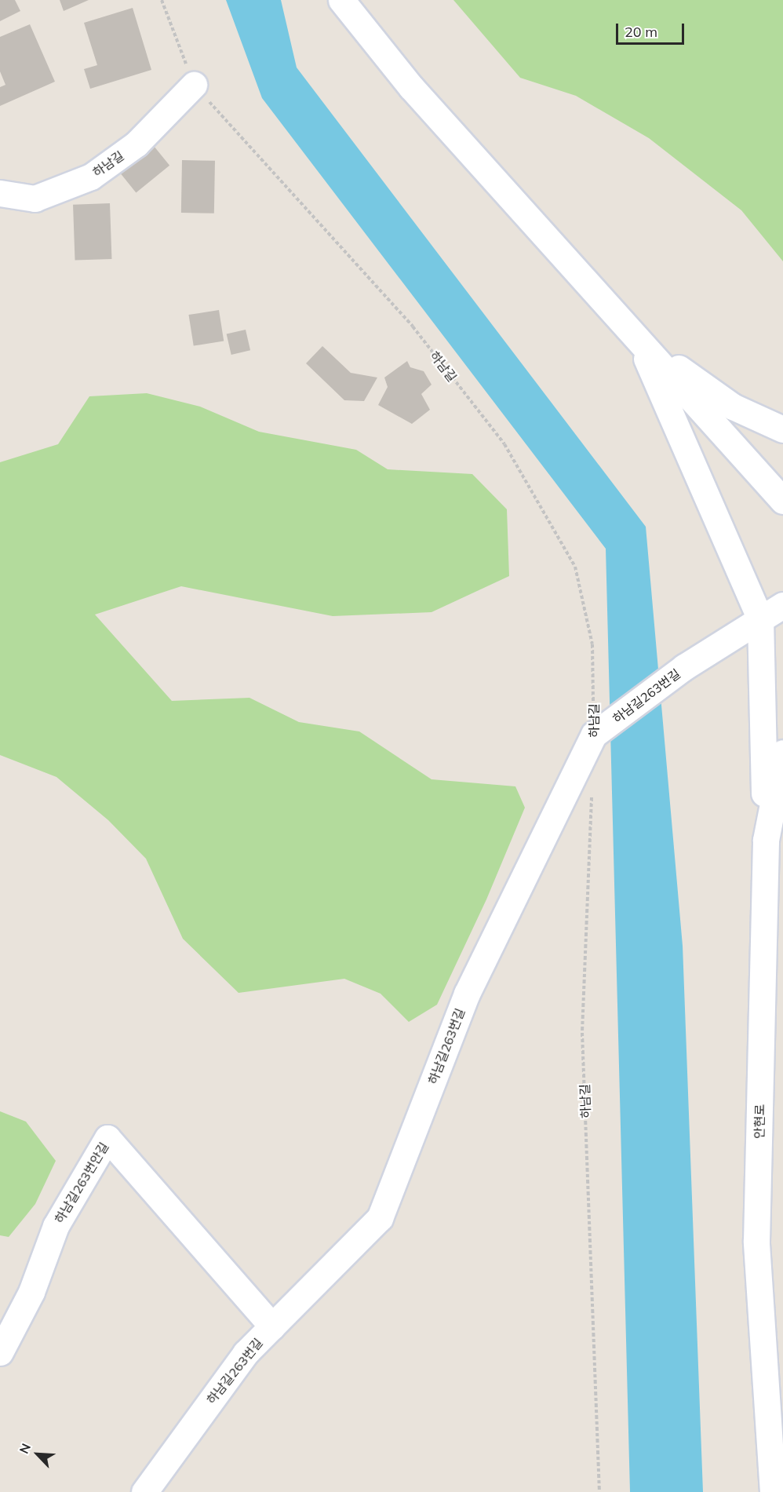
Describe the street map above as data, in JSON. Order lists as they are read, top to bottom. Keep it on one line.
{"streets":{"street":["하남길","하남길263번길","안현로","하남길263번안길"]},"crossings":[["하남길","하남길263번길"],["하남길263번길","하남길263번안길"]],"scale_bar":"20 m","north":"top left"}
